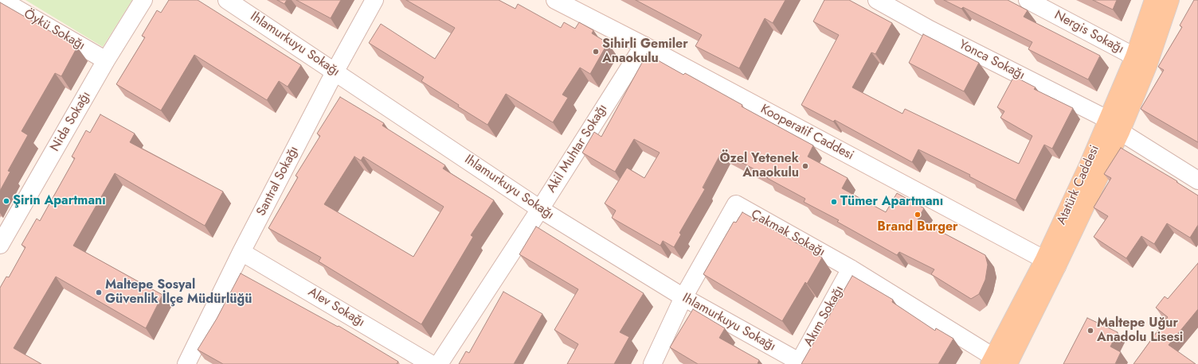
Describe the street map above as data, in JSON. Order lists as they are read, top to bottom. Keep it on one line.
{"streets":{"main road":["Atatürk Caddesi"],"street":["Öykü Sokağı","Nergis Sokağı","Ihlamurkuyu Sokağı","Yonca Sokağı","Nida Sokağı","Kooperatif Caddesi","Akil Muhtar Sokağı","Santral Sokağı","Çakmak Sokağı","Alev Sokağı","Akım Sokağı"]},"crossings":[["Öykü Sokağı","Nida Sokağı"],["Nergis Sokağı","Atatürk Caddesi"],["Ihlamurkuyu Sokağı","Akil Muhtar Sokağı"],["Ihlamurkuyu Sokağı","Santral Sokağı"],["Ihlamurkuyu Sokağı","Çakmak Sokağı"],["Ihlamurkuyu Sokağı","Akım Sokağı"],["Yonca Sokağı","Atatürk Caddesi"],["Kooperatif Caddesi","Akil Muhtar Sokağı"],["Kooperatif Caddesi","Atatürk Caddesi"],["Santral Sokağı","Alev Sokağı"],["Atatürk Caddesi","Çakmak Sokağı"],["Çakmak Sokağı","Akım Sokağı"]],"places":["Sihirli Gemiler Anaokulu","Özel Yetenek Anaokulu","Şirin Apartmanı","Tümer Apartmanı","Brand Burger","Maltepe Sosyal Güvenlik İlçe Müdürlüğü","Maltepe Uğur Anadolu Lisesi"]}
